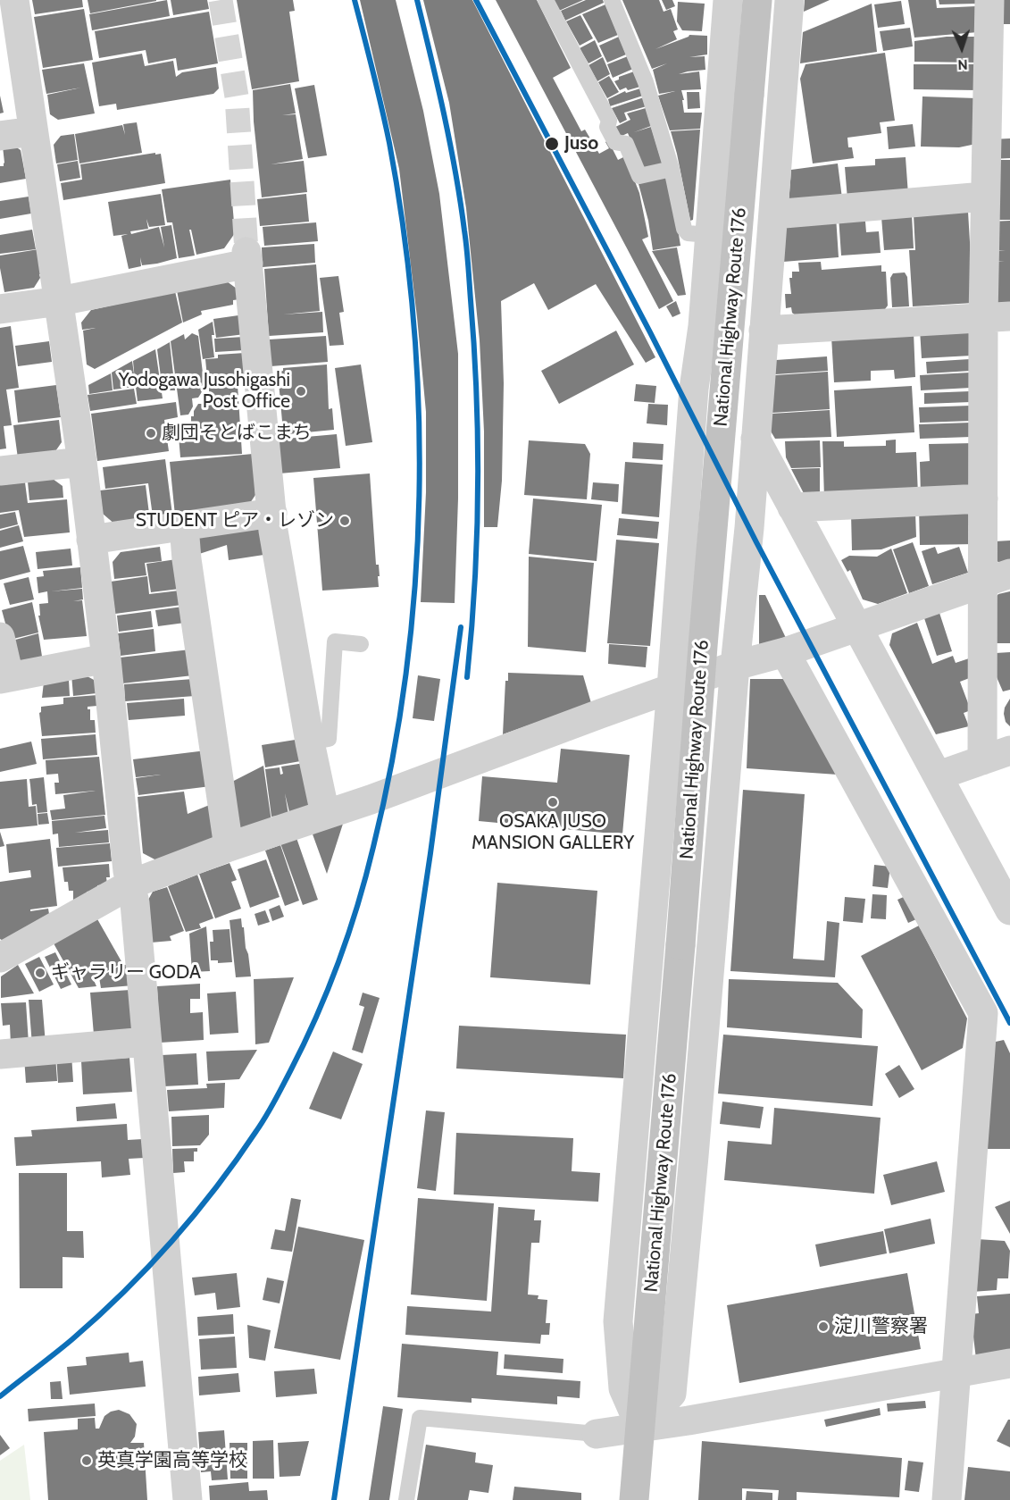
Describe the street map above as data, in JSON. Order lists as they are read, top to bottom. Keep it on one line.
{"streets":{"highway":["National Highway Route 176"]},"places":["Juso","Yodogawa Jusohigashi Post Office","劇団そとばこまち","STUDENT ピア・レゾン","OSAKA JUSO MANSION GALLERY","ギャラリー GODA","淀川警察署","英真学園高等学校"],"north":"bottom"}
